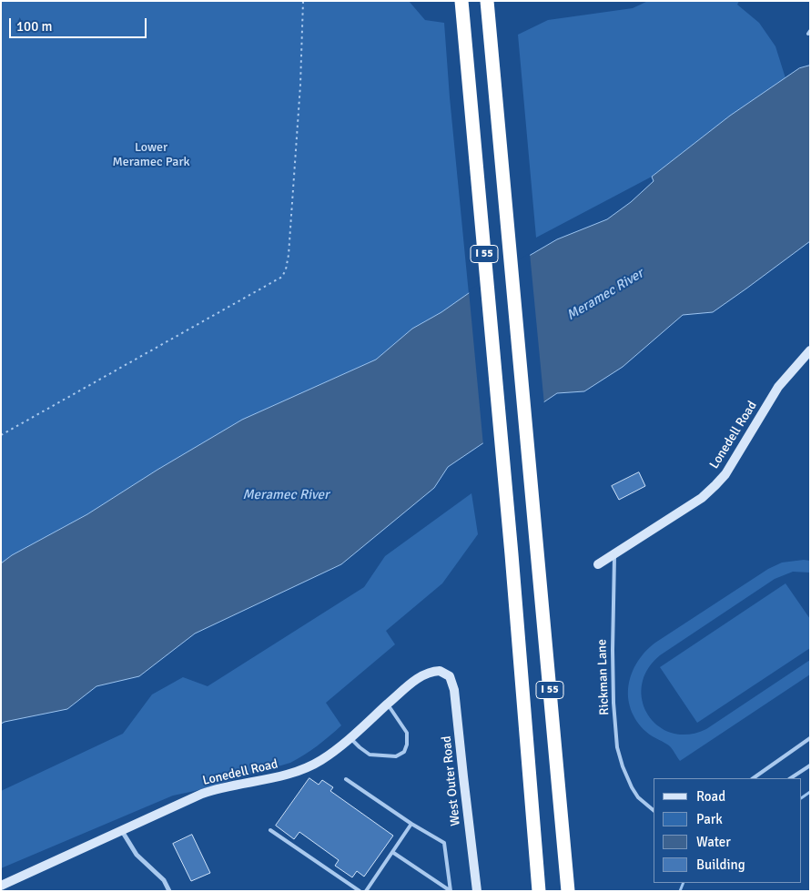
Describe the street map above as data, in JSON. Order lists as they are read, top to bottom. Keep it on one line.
{"streets":{"highway":["I 55"],"street":["Lonedell Road","West Outer Road"],"lane":["Rickman Lane"]},"crossings":[["Lonedell Road","Rickman Lane"],["Lonedell Road","West Outer Road"]],"water":["Meramec River"],"parks":["Lower Meramec Park"],"legend":["Road","Park","Water","Building"],"scale_bar":"100 m"}
